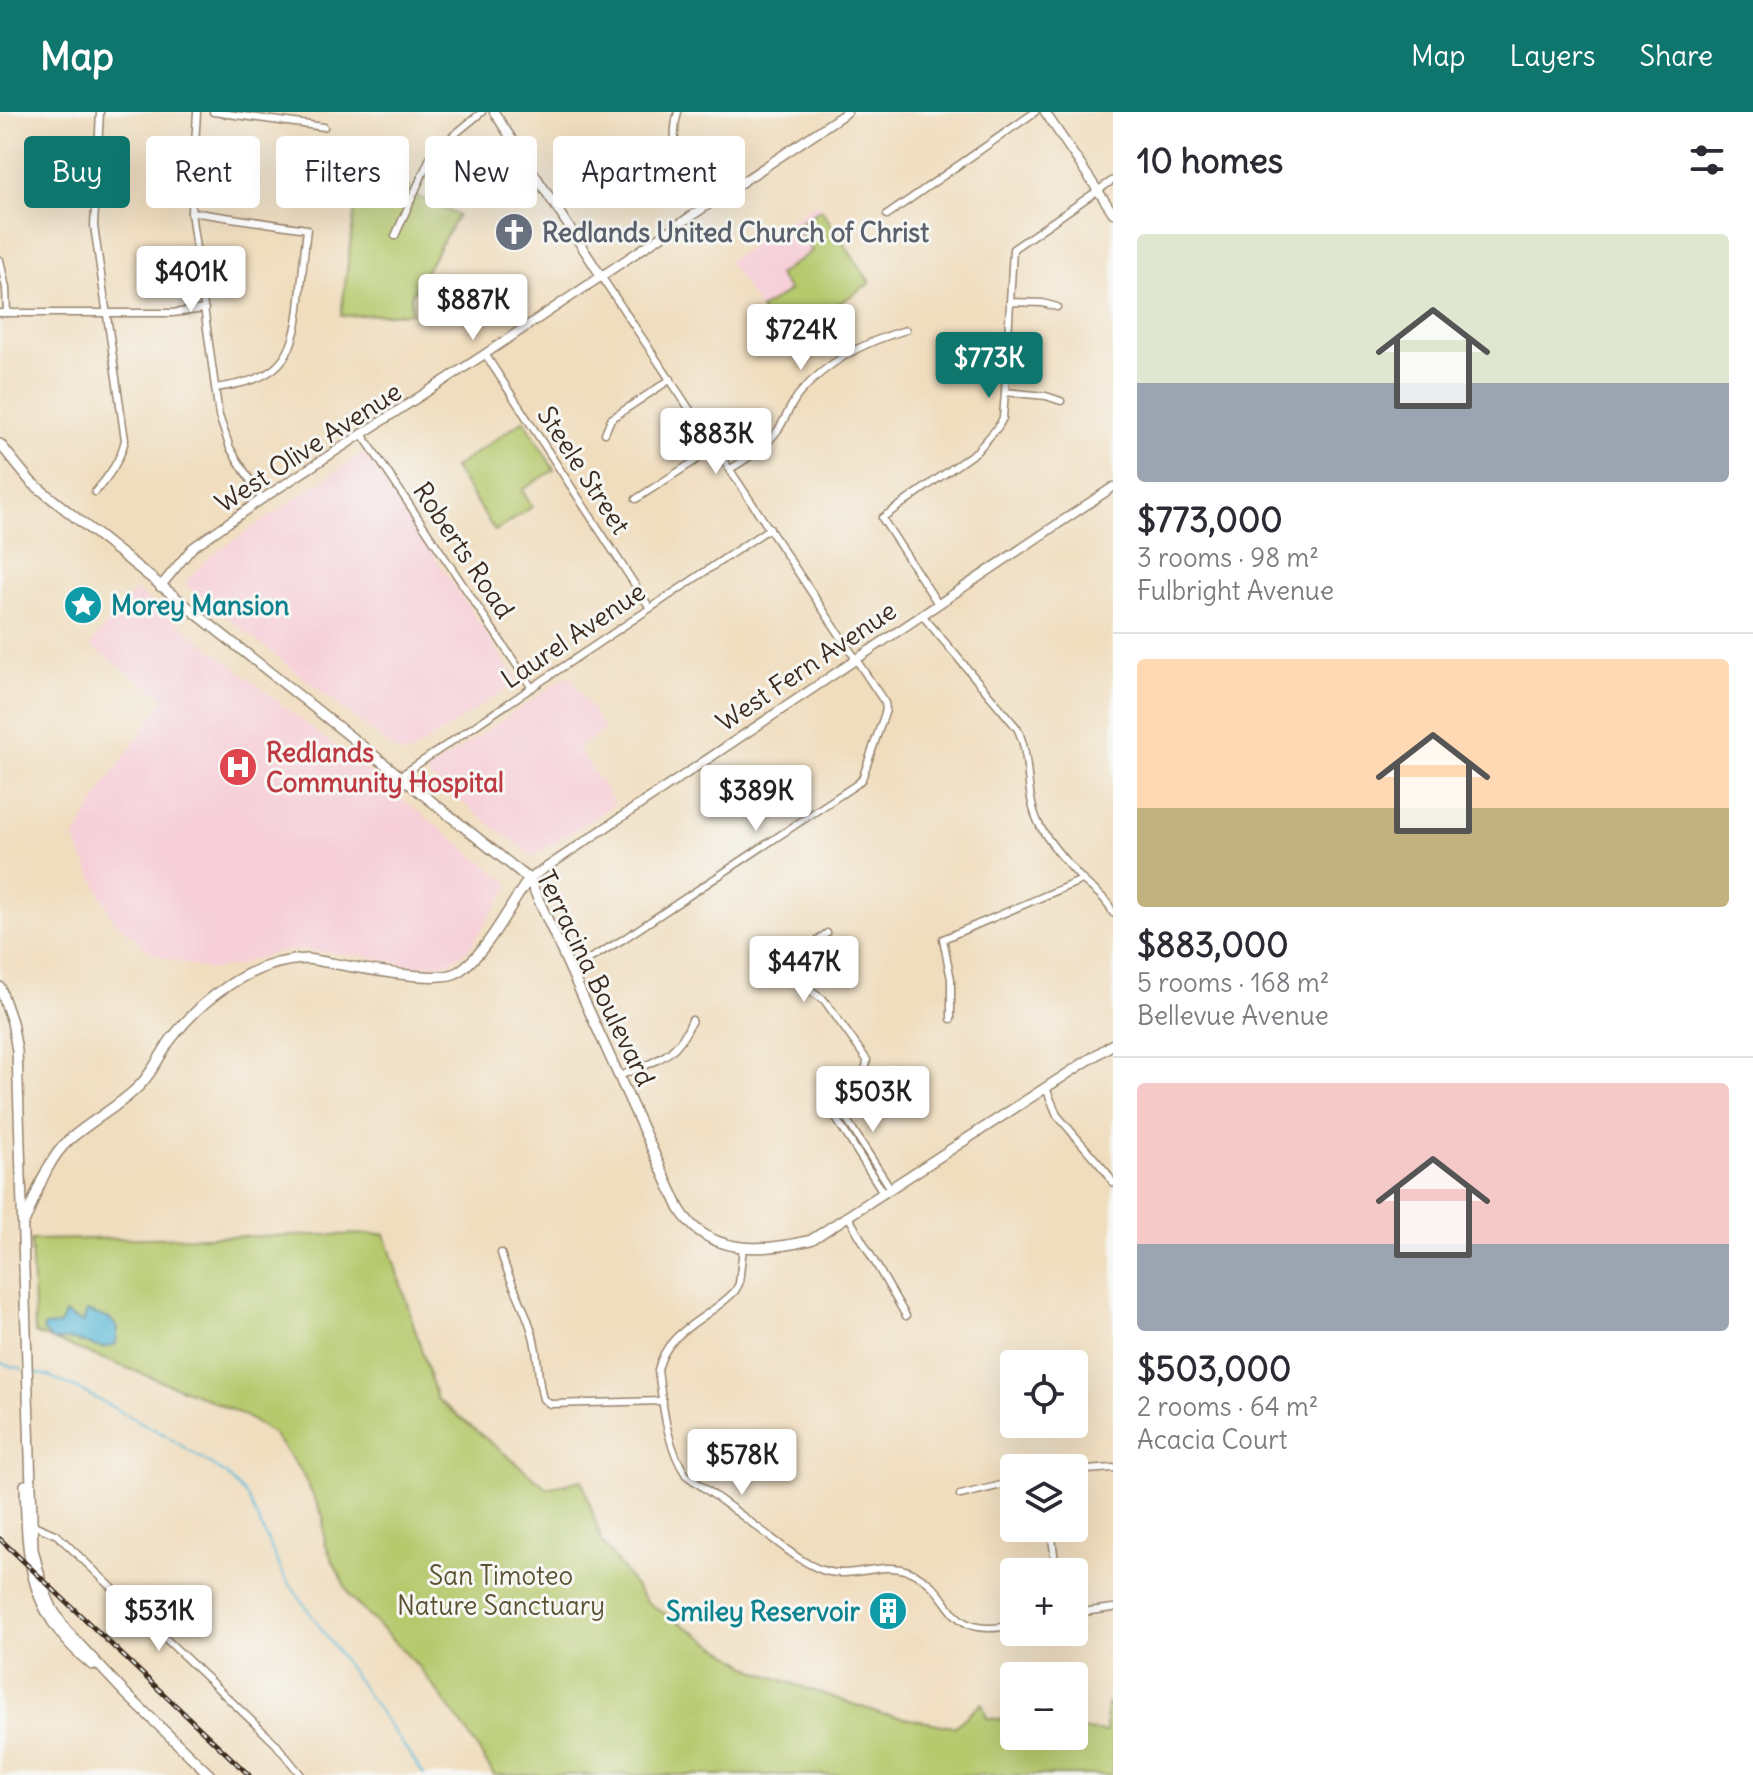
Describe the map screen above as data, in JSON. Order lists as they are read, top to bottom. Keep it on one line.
{"streets":{"main road":["West Fern Avenue","Terracina Boulevard"],"street":["West Olive Avenue","Steele Street","Roberts Road","Laurel Avenue"]},"crossings":[["West Olive Avenue","Steele Street"],["West Olive Avenue","Roberts Road"],["West Olive Avenue","Terracina Boulevard"],["Steele Street","Laurel Avenue"],["Roberts Road","Laurel Avenue"],["Laurel Avenue","Terracina Boulevard"],["West Fern Avenue","Terracina Boulevard"]],"parks":["San Timoteo Nature Sanctuary"],"places":{"church":["Redlands United Church of Christ"],"place":["Morey Mansion"],"hospital":["Redlands Community Hospital"],"building":["Smiley Reservoir"]},"page":{"header":"Map","nav":["Map","Layers","Share"],"heading":"10 homes","chip":["Buy","Rent","Filters","New","Apartment"],"list":[{"name":"$773,000","note":"3 rooms · 98 m² · Fulbright Avenue"},{"name":"$883,000","note":"5 rooms · 168 m² · Bellevue Avenue"},{"name":"$503,000","note":"2 rooms · 64 m² · Acacia Court"}],"price":["$401K","$887K","$724K","$773K","$883K","$389K","$447K","$503K","$578K","$531K"],"map_buttons":["+","−"]}}
